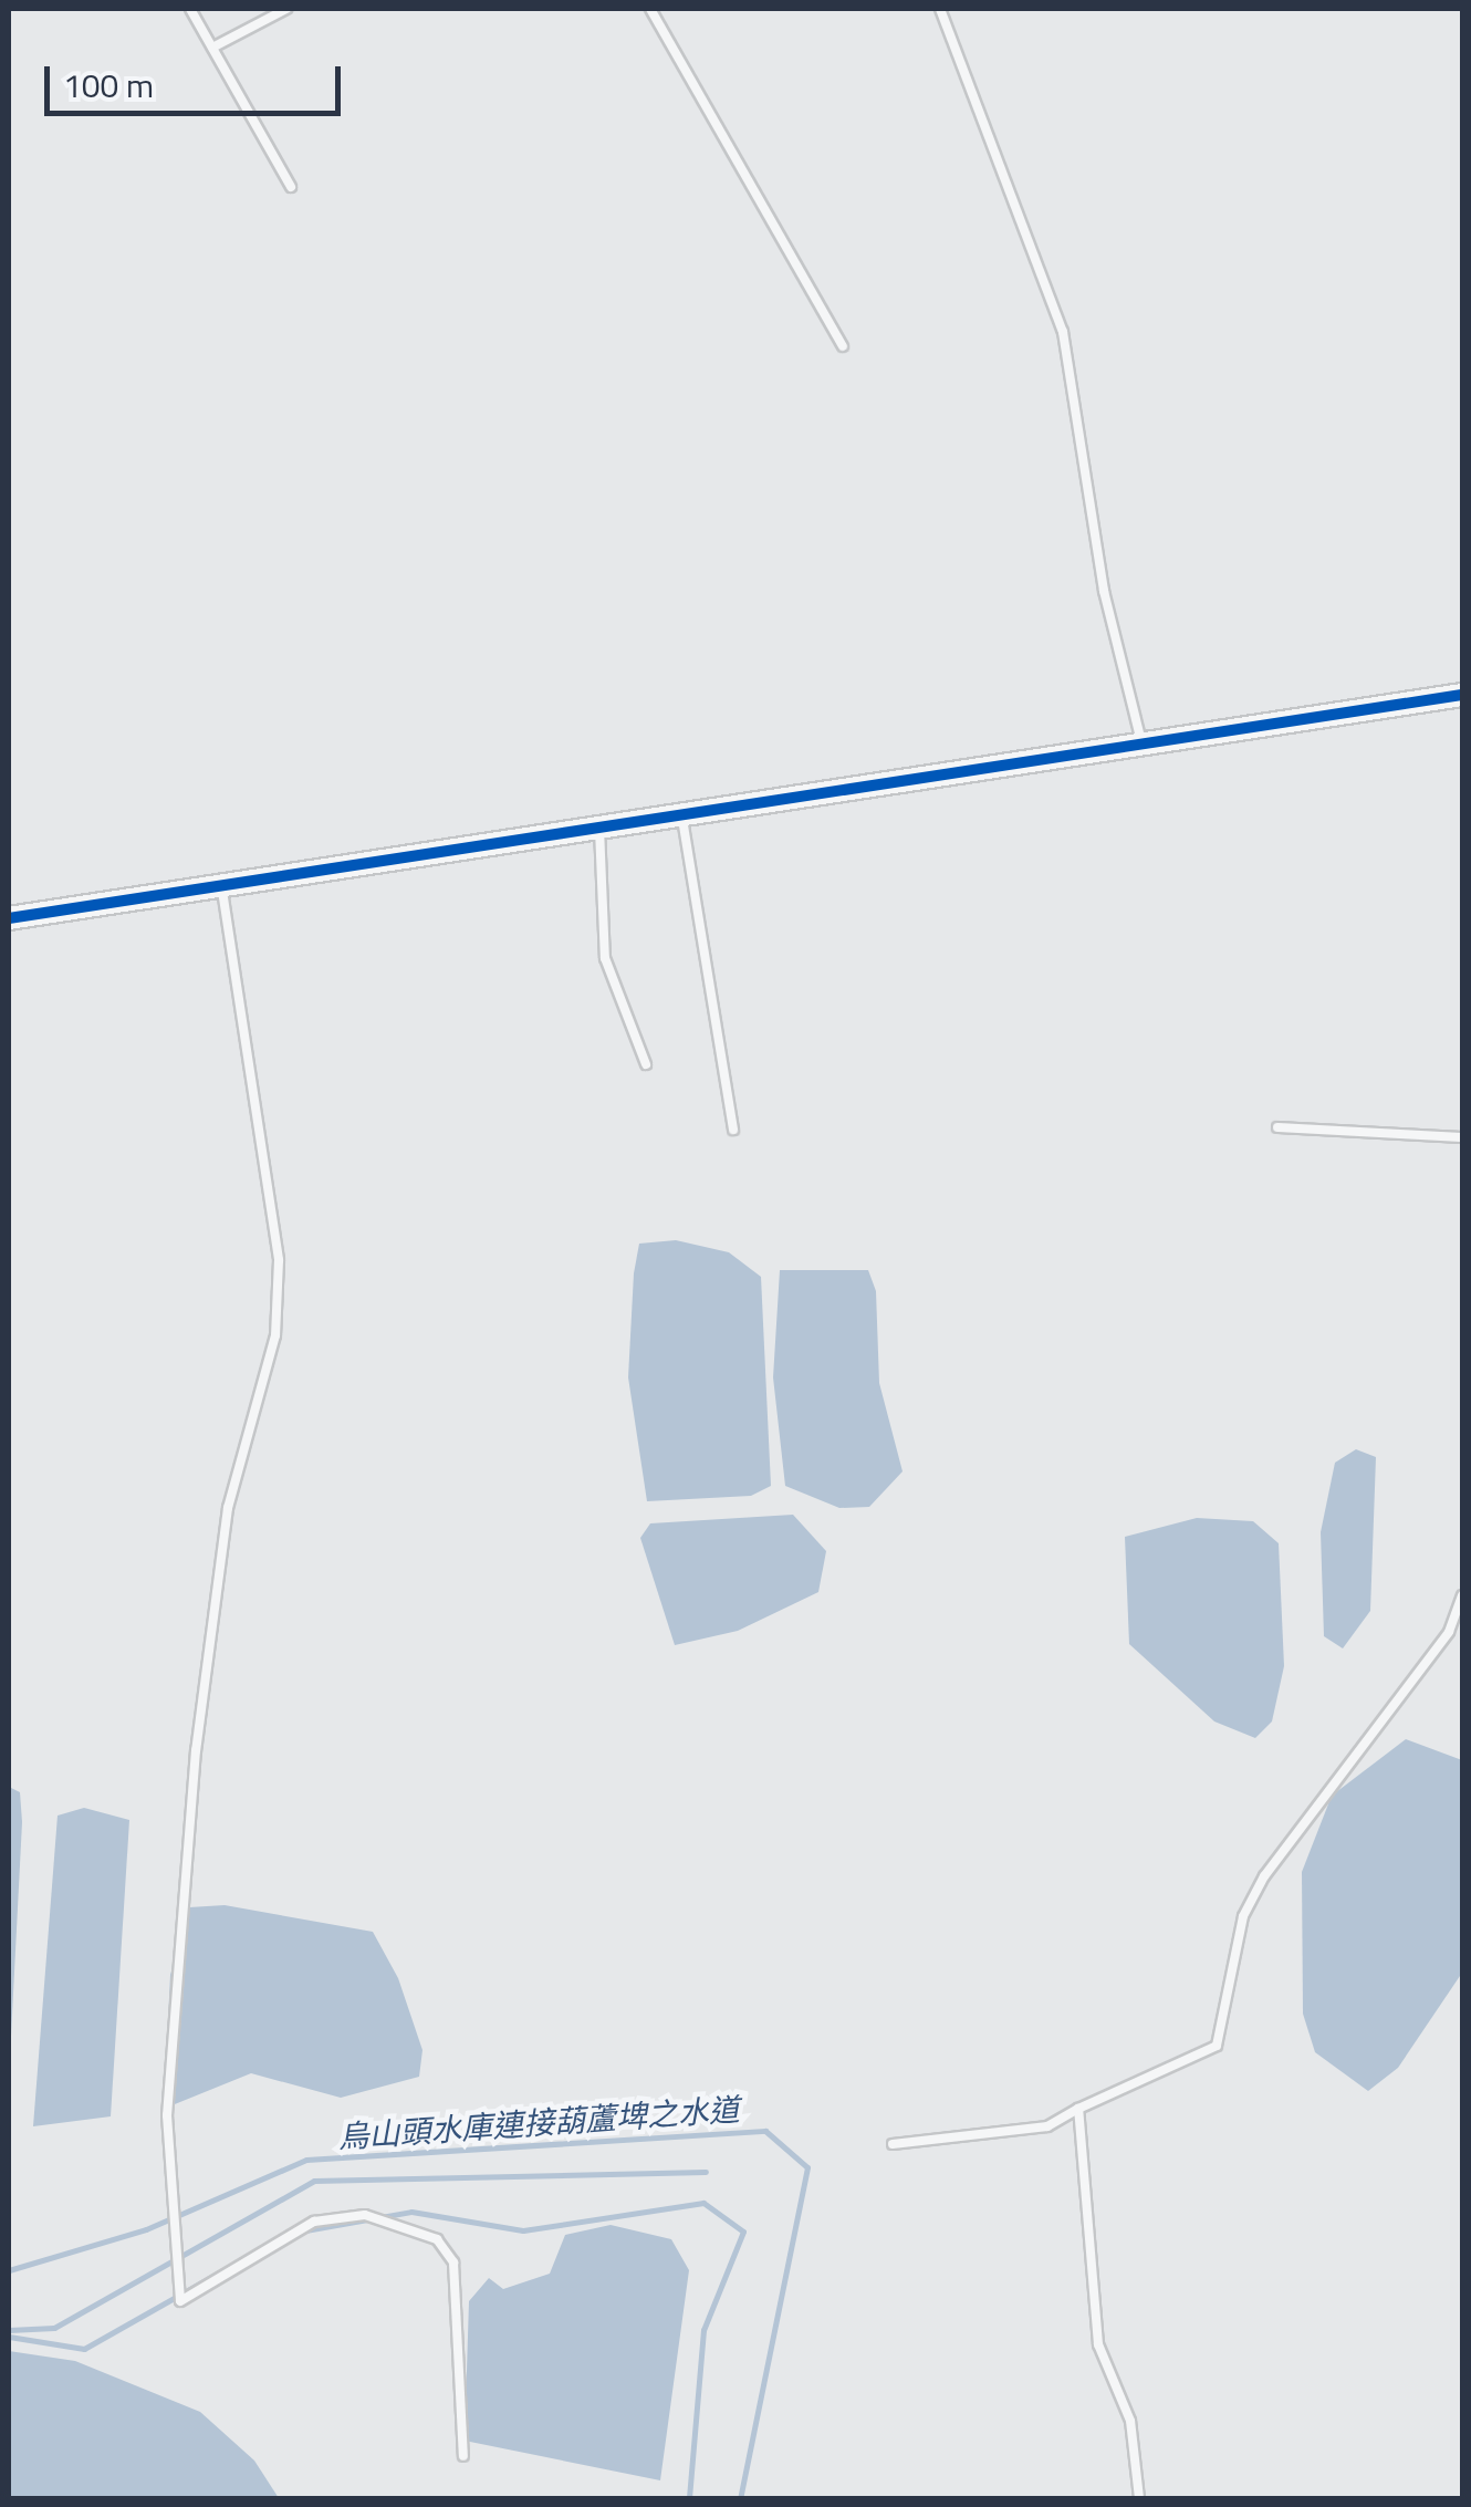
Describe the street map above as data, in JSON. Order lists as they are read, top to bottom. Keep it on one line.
{"water":["烏山頭水庫連接葫蘆埤之水道"],"scale_bar":"100 m"}
